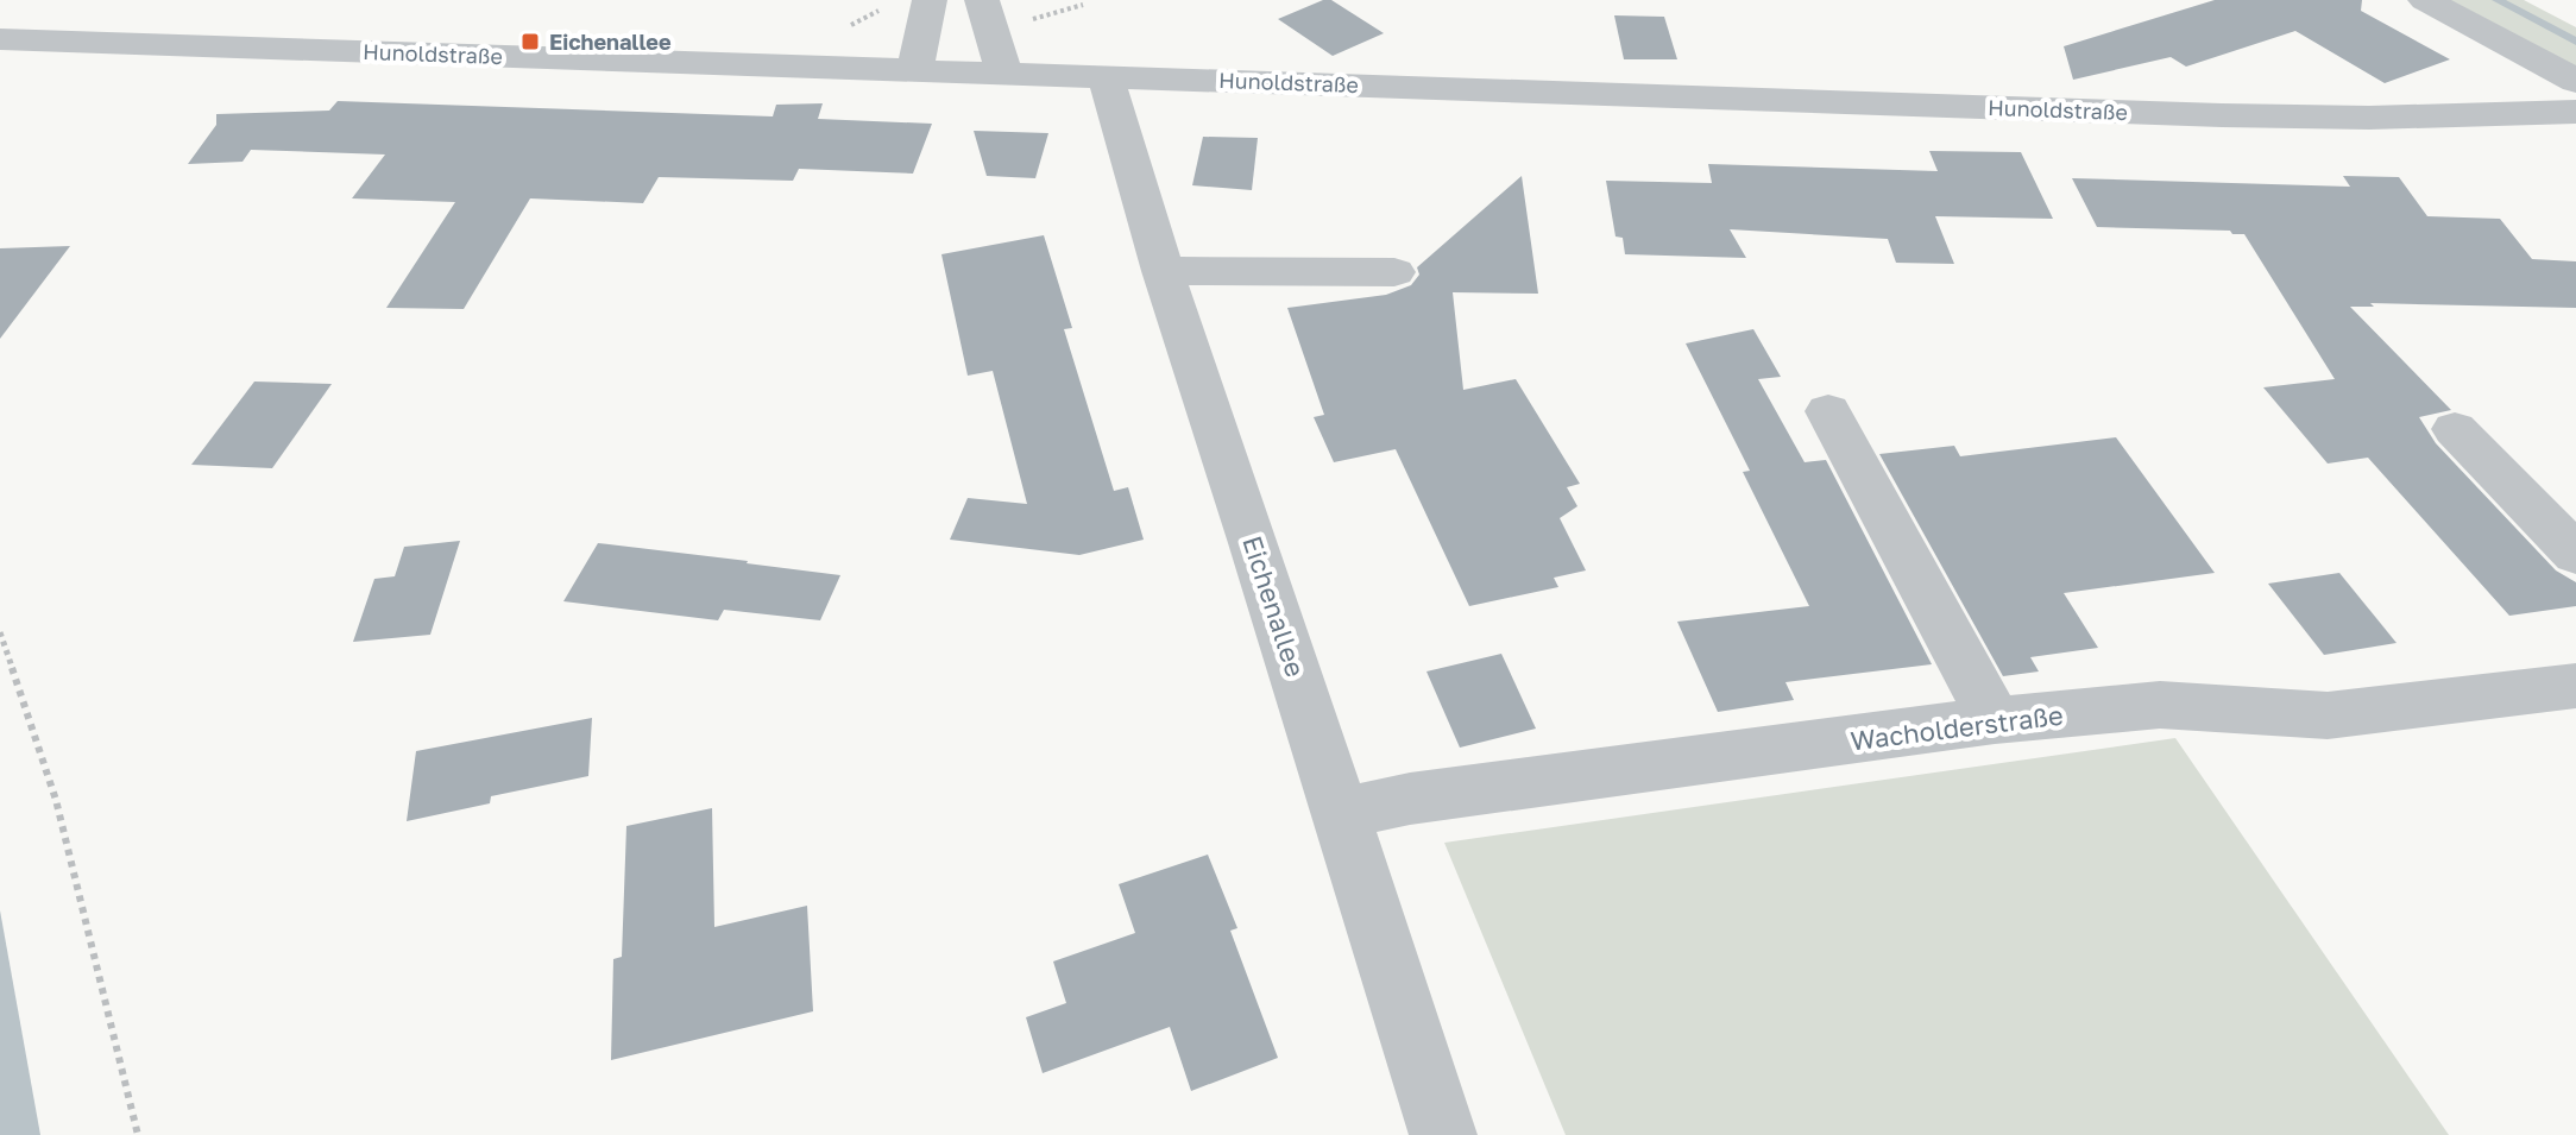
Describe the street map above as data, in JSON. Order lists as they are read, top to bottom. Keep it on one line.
{"streets":{"street":["Hunoldstraße","Eichenallee","Wacholderstraße"]},"crossings":[["Hunoldstraße","Eichenallee"],["Eichenallee","Wacholderstraße"]],"places":{"transit":["Eichenallee"]}}
